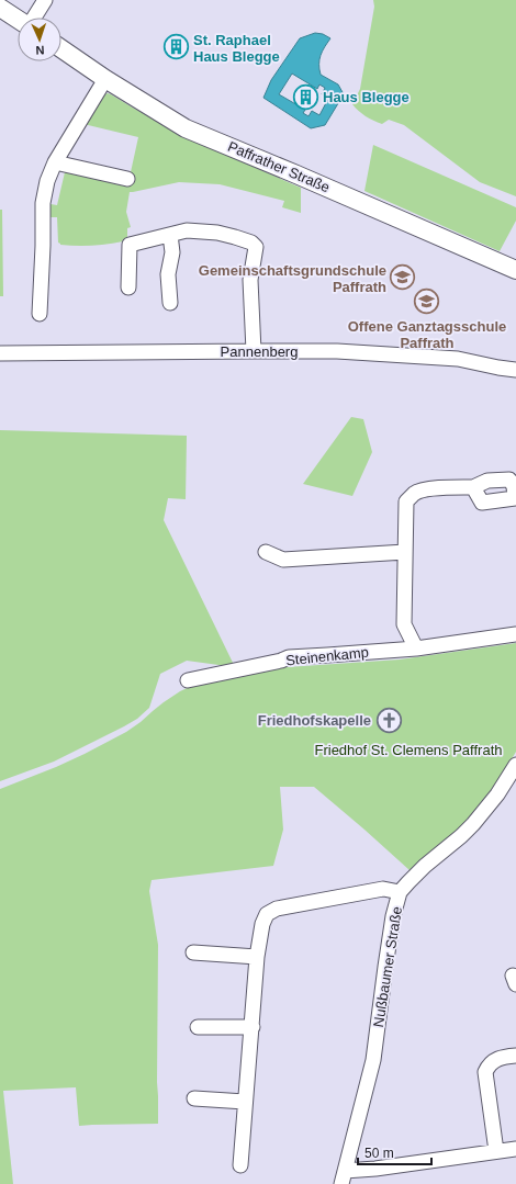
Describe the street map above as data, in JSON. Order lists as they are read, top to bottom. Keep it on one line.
{"streets":{"main road":["Paffrather Straße"],"street":["Pannenberg","Steinenkamp","Nußbaumer Straße"]},"parks":["Friedhof St. Clemens Paffrath"],"places":{"building":["St. Raphael Haus Blegge","Haus Blegge"],"school or university":["Gemeinschaftsgrundschule Paffrath","Offene Ganztagsschule Paffrath"],"church":["Friedhofskapelle"]},"scale_bar":"50 m","north":"bottom"}
